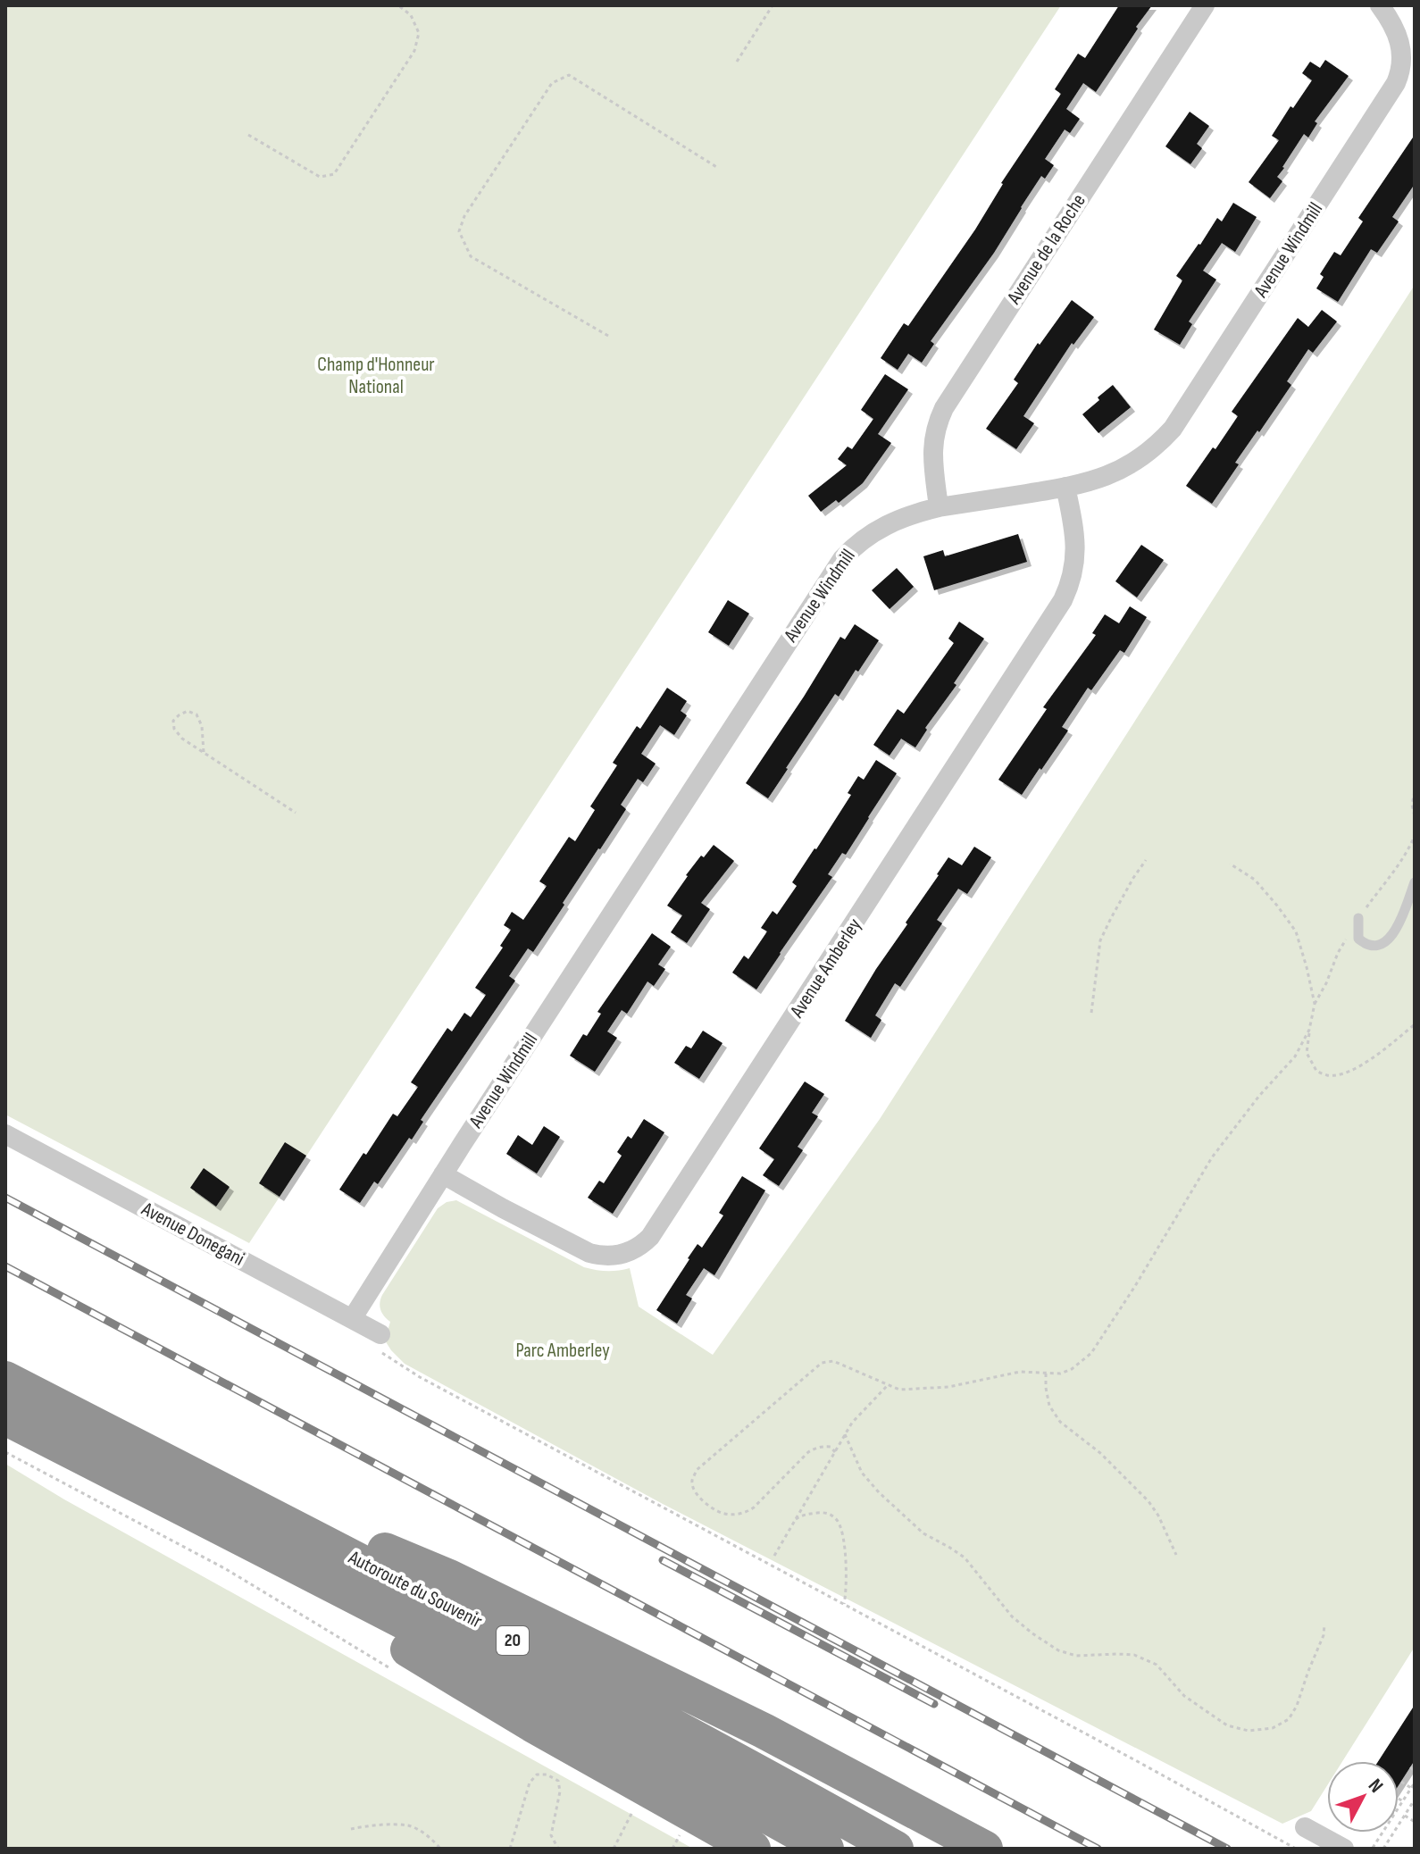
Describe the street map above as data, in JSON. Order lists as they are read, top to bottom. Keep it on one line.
{"streets":{"highway":["Autoroute du Souvenir","20"],"street":["Avenue de la Roche","Avenue Windmill","Avenue Amberley","Avenue Donegani"]},"crossings":[["Avenue de la Roche","Avenue Windmill"],["Avenue Windmill","Avenue Amberley"],["Avenue Windmill","Avenue Donegani"]],"parks":["Champ d'Honneur National","Parc Amberley"],"north":"top right"}
